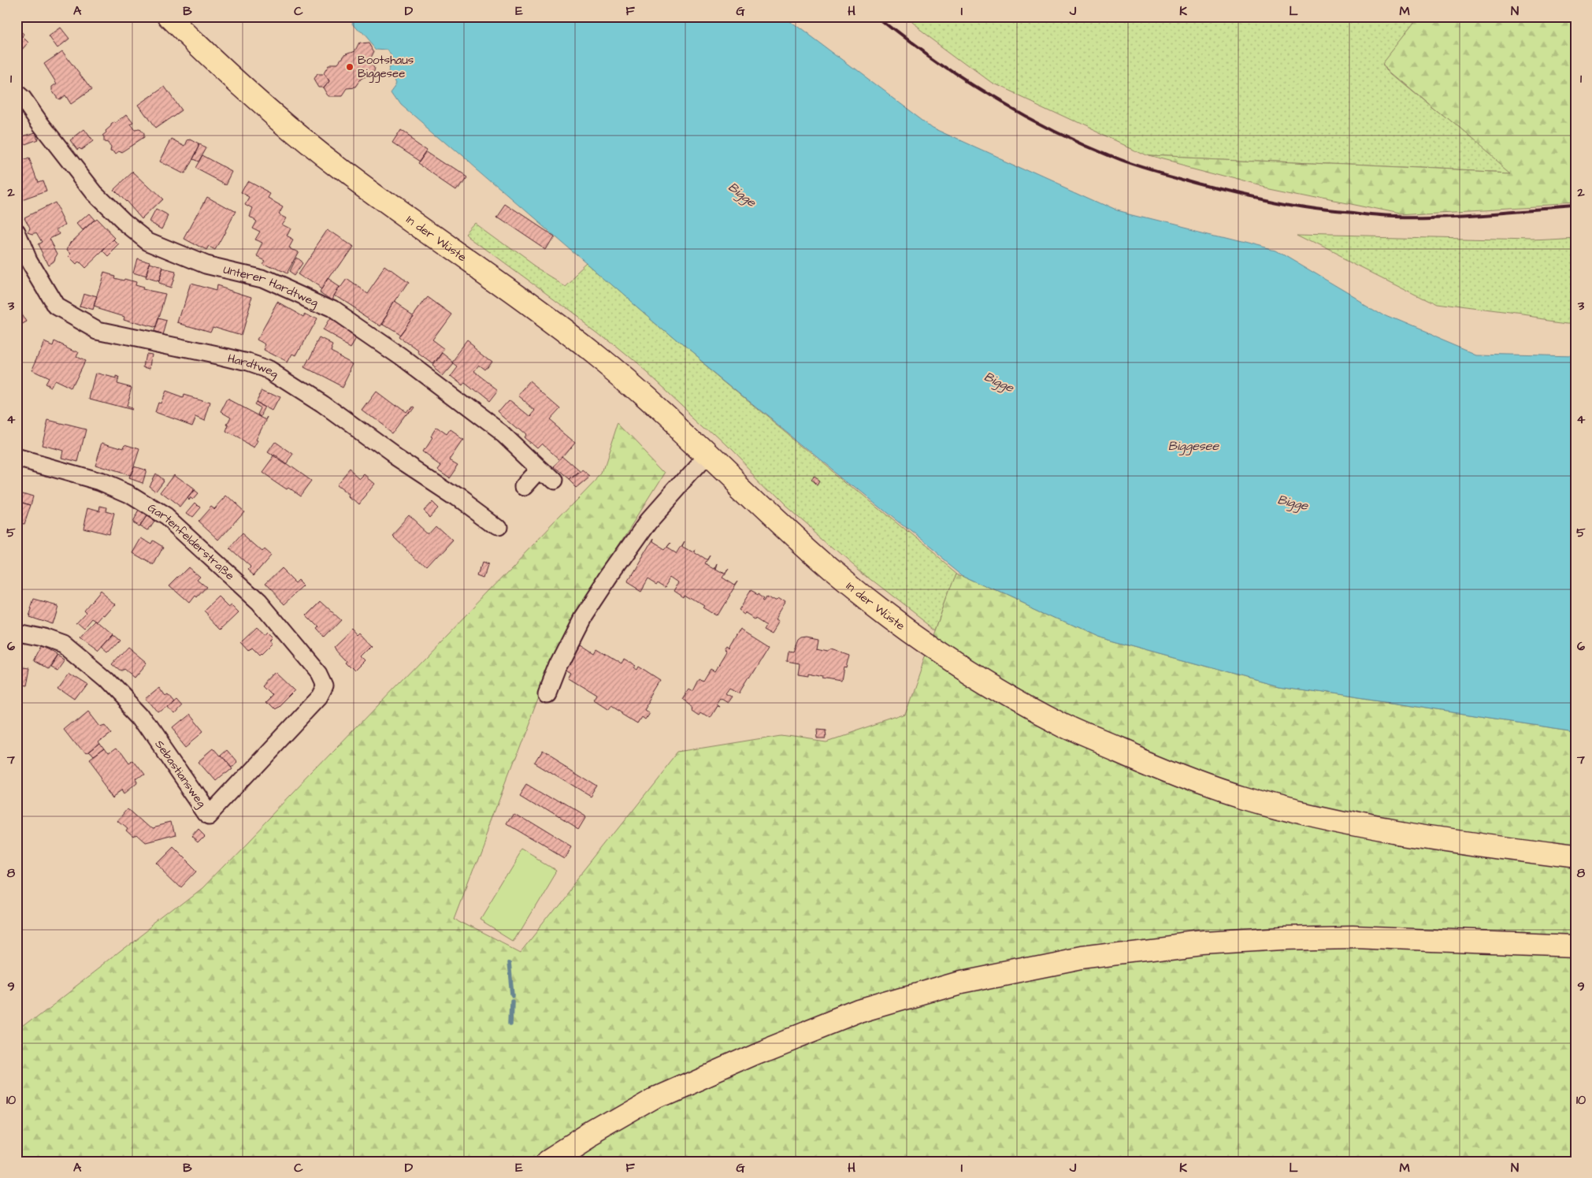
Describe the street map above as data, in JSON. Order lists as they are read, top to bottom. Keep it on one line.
{"streets":{"main road":["In der Wüste"],"street":["Unterer Hardtweg","Hardtweg","Gartenfelderstraße","Sebastiansweg"]},"crossings":[["Gartenfelderstraße","Sebastiansweg"]],"water":["Bigge","Biggesee"],"places":["Bootshaus Biggesee"],"grid":{"columns":["A","B","C","D","E","F","G","H","I","J","K","L","M","N"],"rows":["1","2","3","4","5","6","7","8","9","10"]}}
